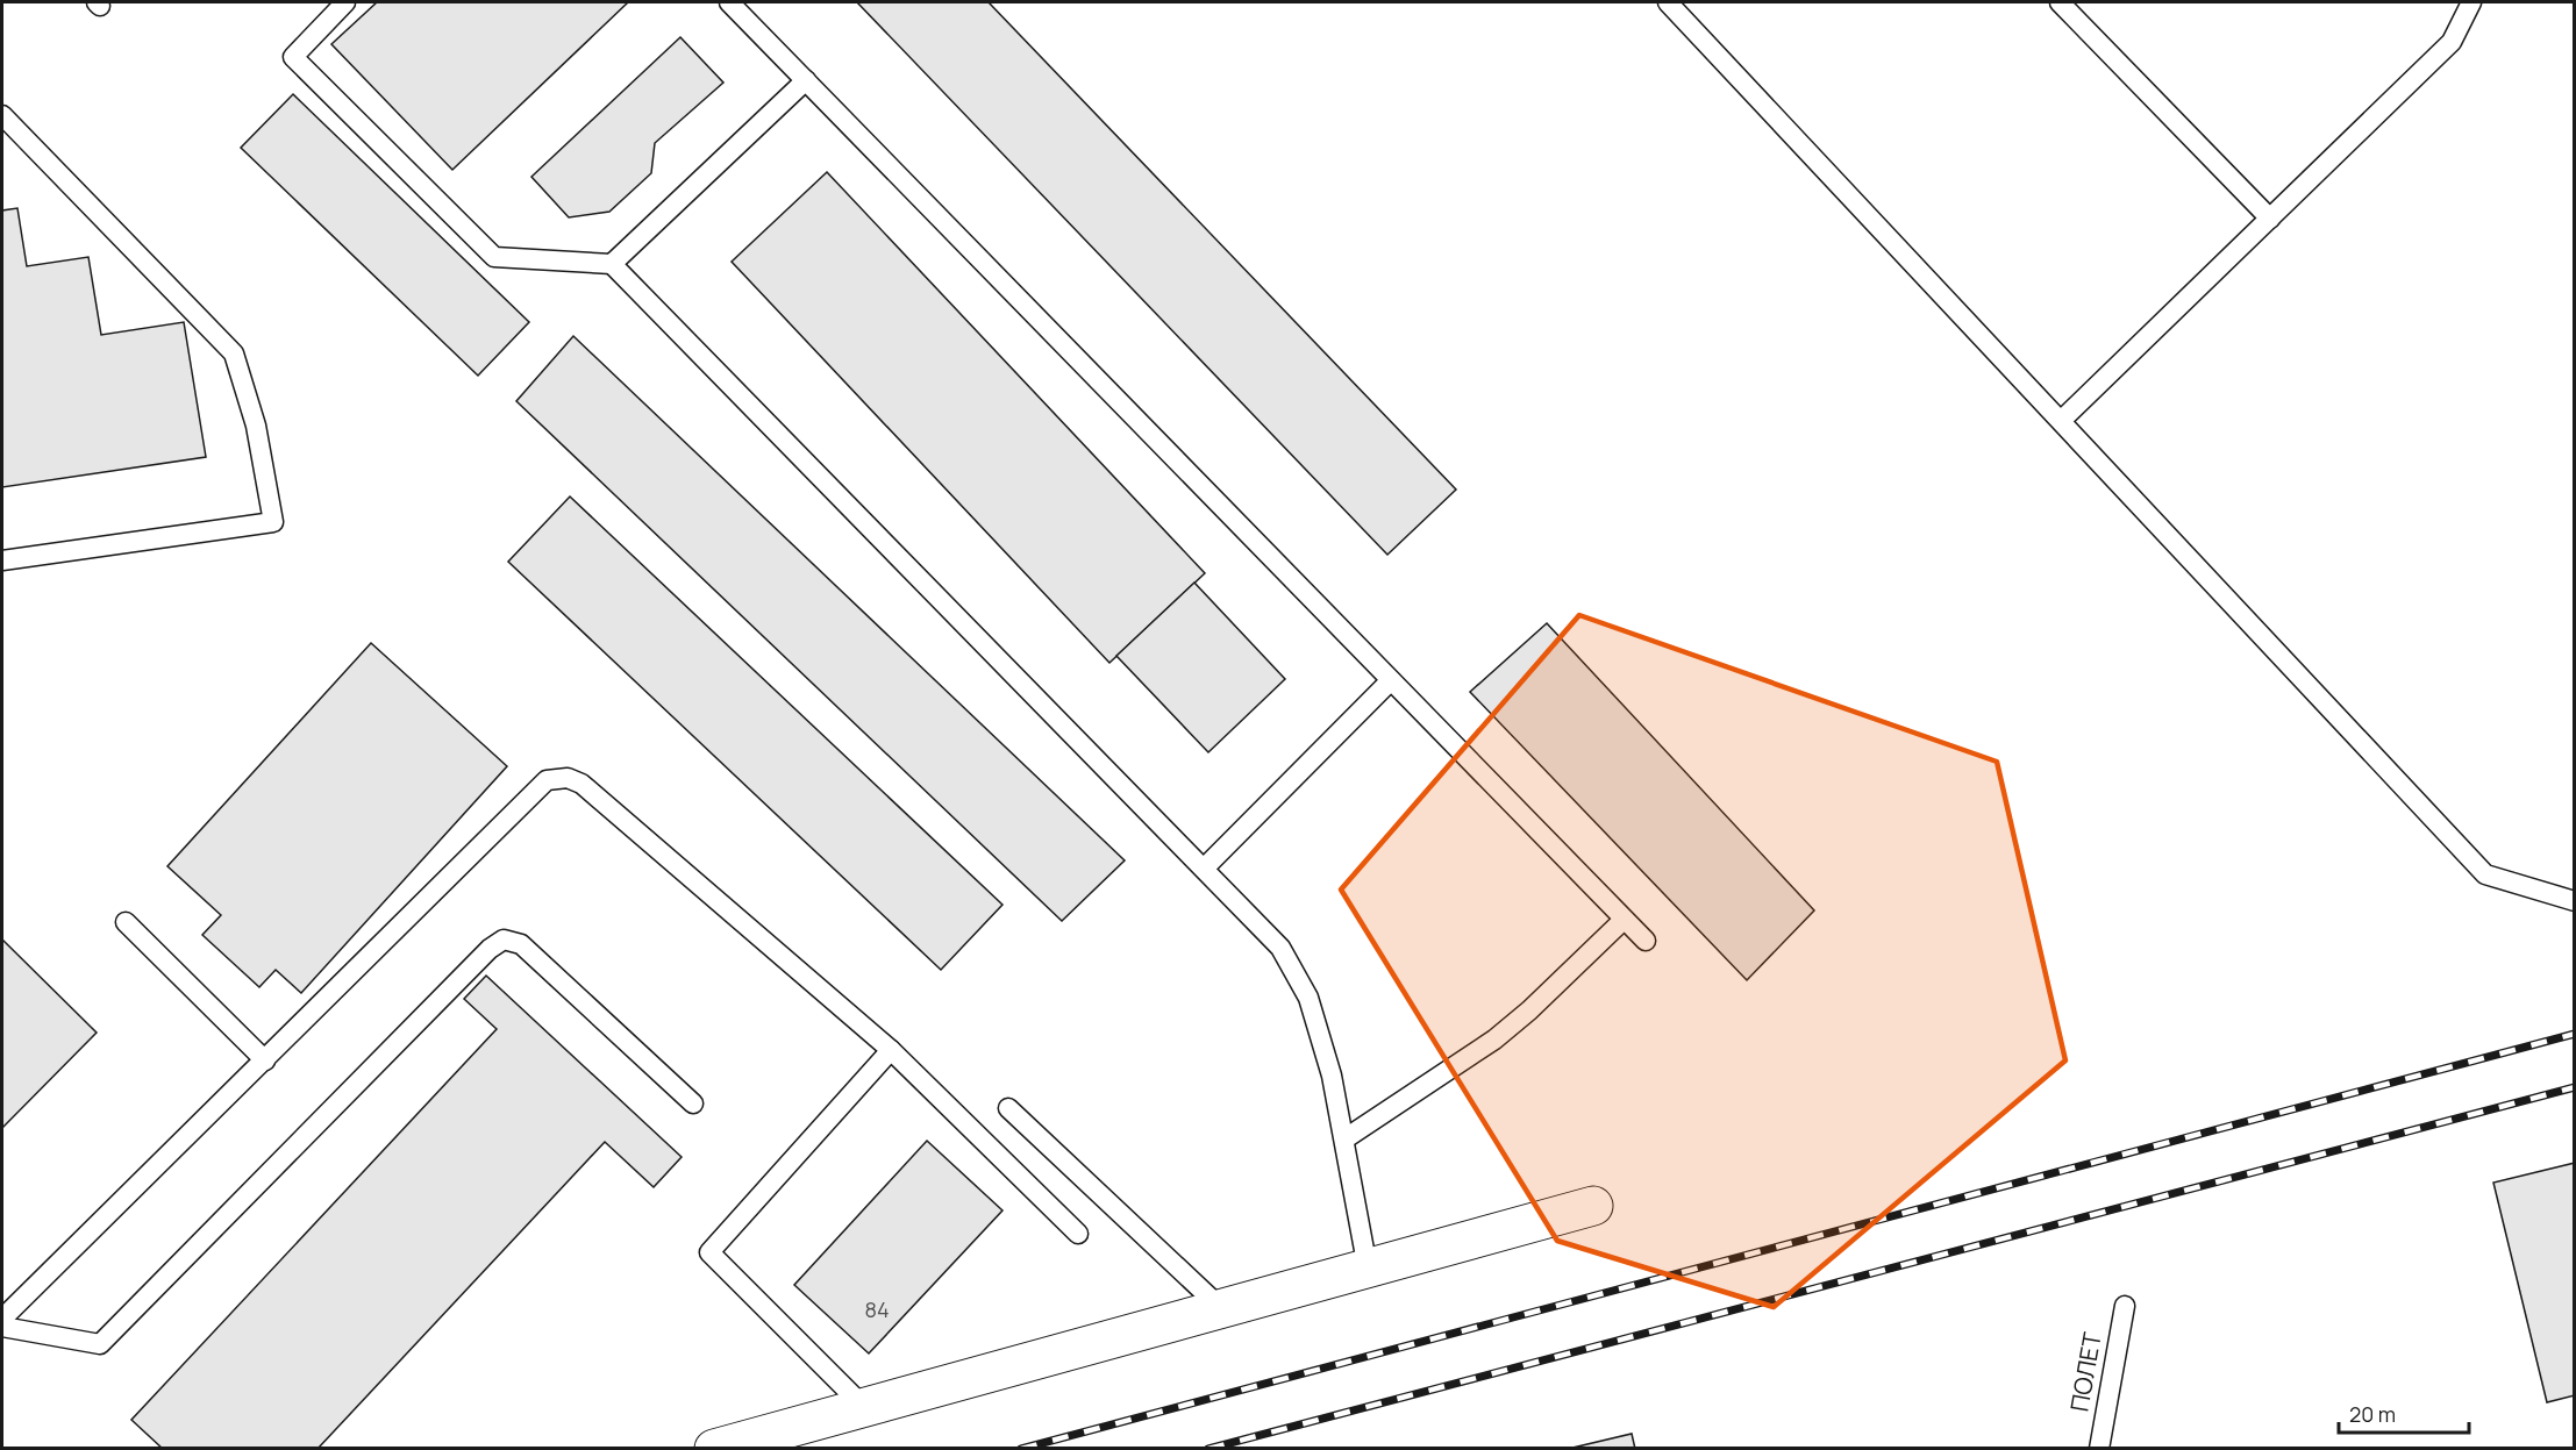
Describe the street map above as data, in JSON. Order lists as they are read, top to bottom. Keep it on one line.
{"streets":{"lane":["ПОЛЕТ"]},"house_numbers":["84"],"scale_bar":"20 m"}
